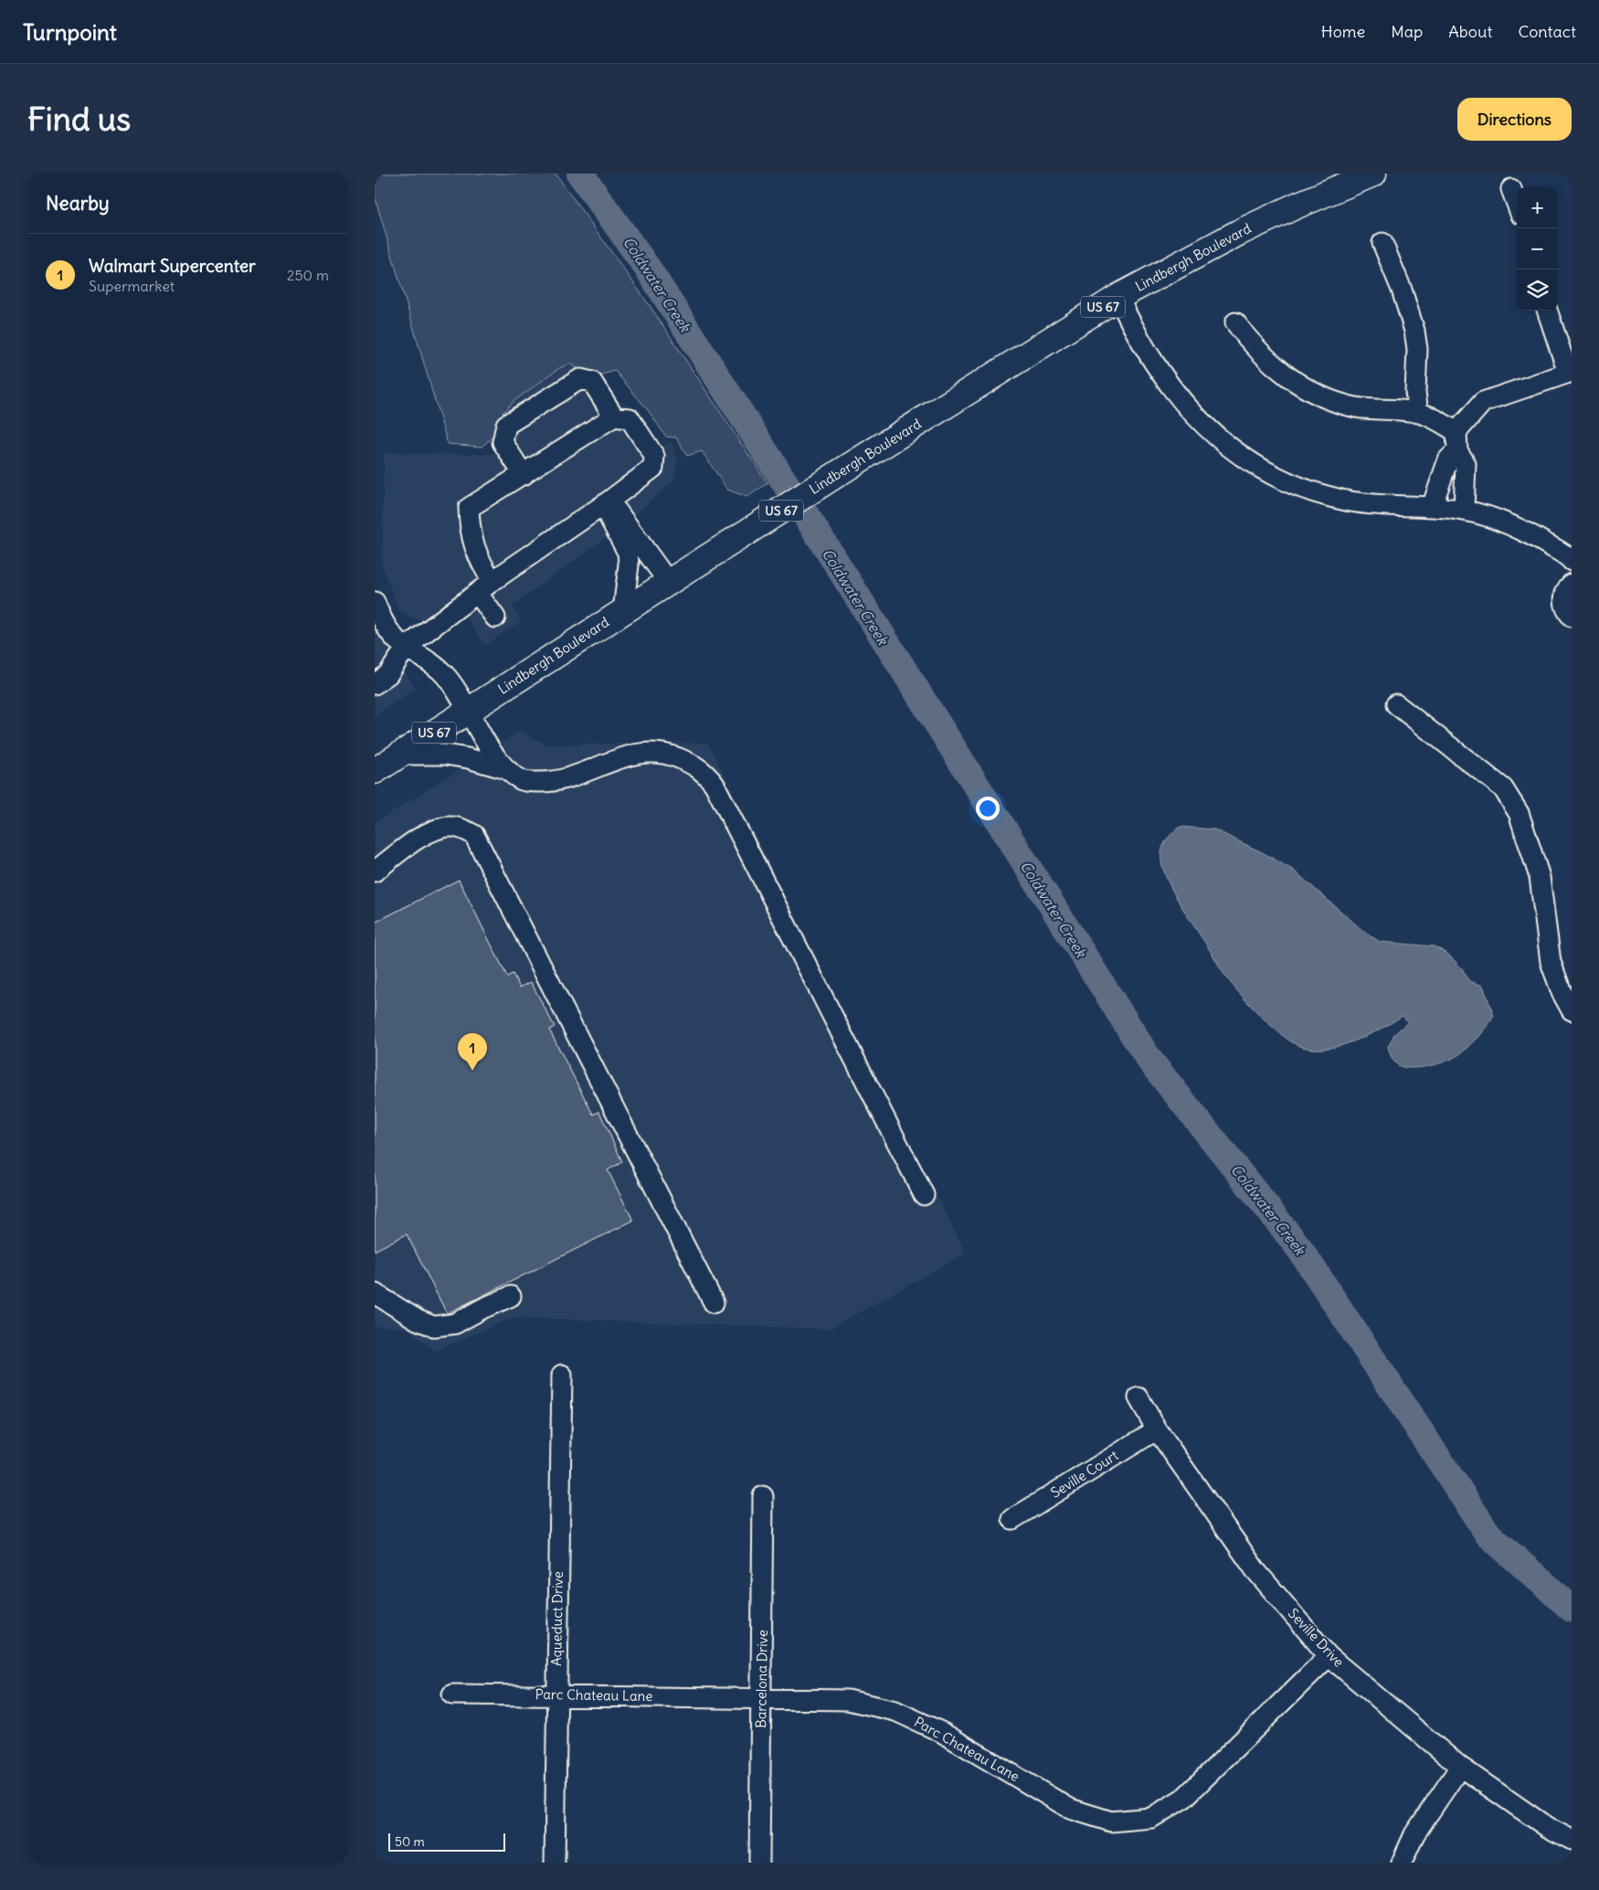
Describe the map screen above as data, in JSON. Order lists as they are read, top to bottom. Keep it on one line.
{"streets":{"main road":["Lindbergh Boulevard","US 67"],"street":["Seville Court","Aqueduct Drive","Seville Drive","Barcelona Drive","Parc Chateau Lane"]},"crossings":[["Seville Court","Seville Drive"],["Aqueduct Drive","Parc Chateau Lane"],["Seville Drive","Parc Chateau Lane"],["Barcelona Drive","Parc Chateau Lane"]],"water":["Coldwater Creek"],"scale_bar":"50 m","page":{"header":"Turnpoint","nav":["Home","Map","About","Contact"],"buttons":"Directions","title":"Find us","heading":"Nearby","map_buttons":["+","−"],"list":[{"mark":"1","name":"Walmart Supercenter","note":"Supermarket","value":"250 m"}],"pins":"1","scale":"50 m"}}
